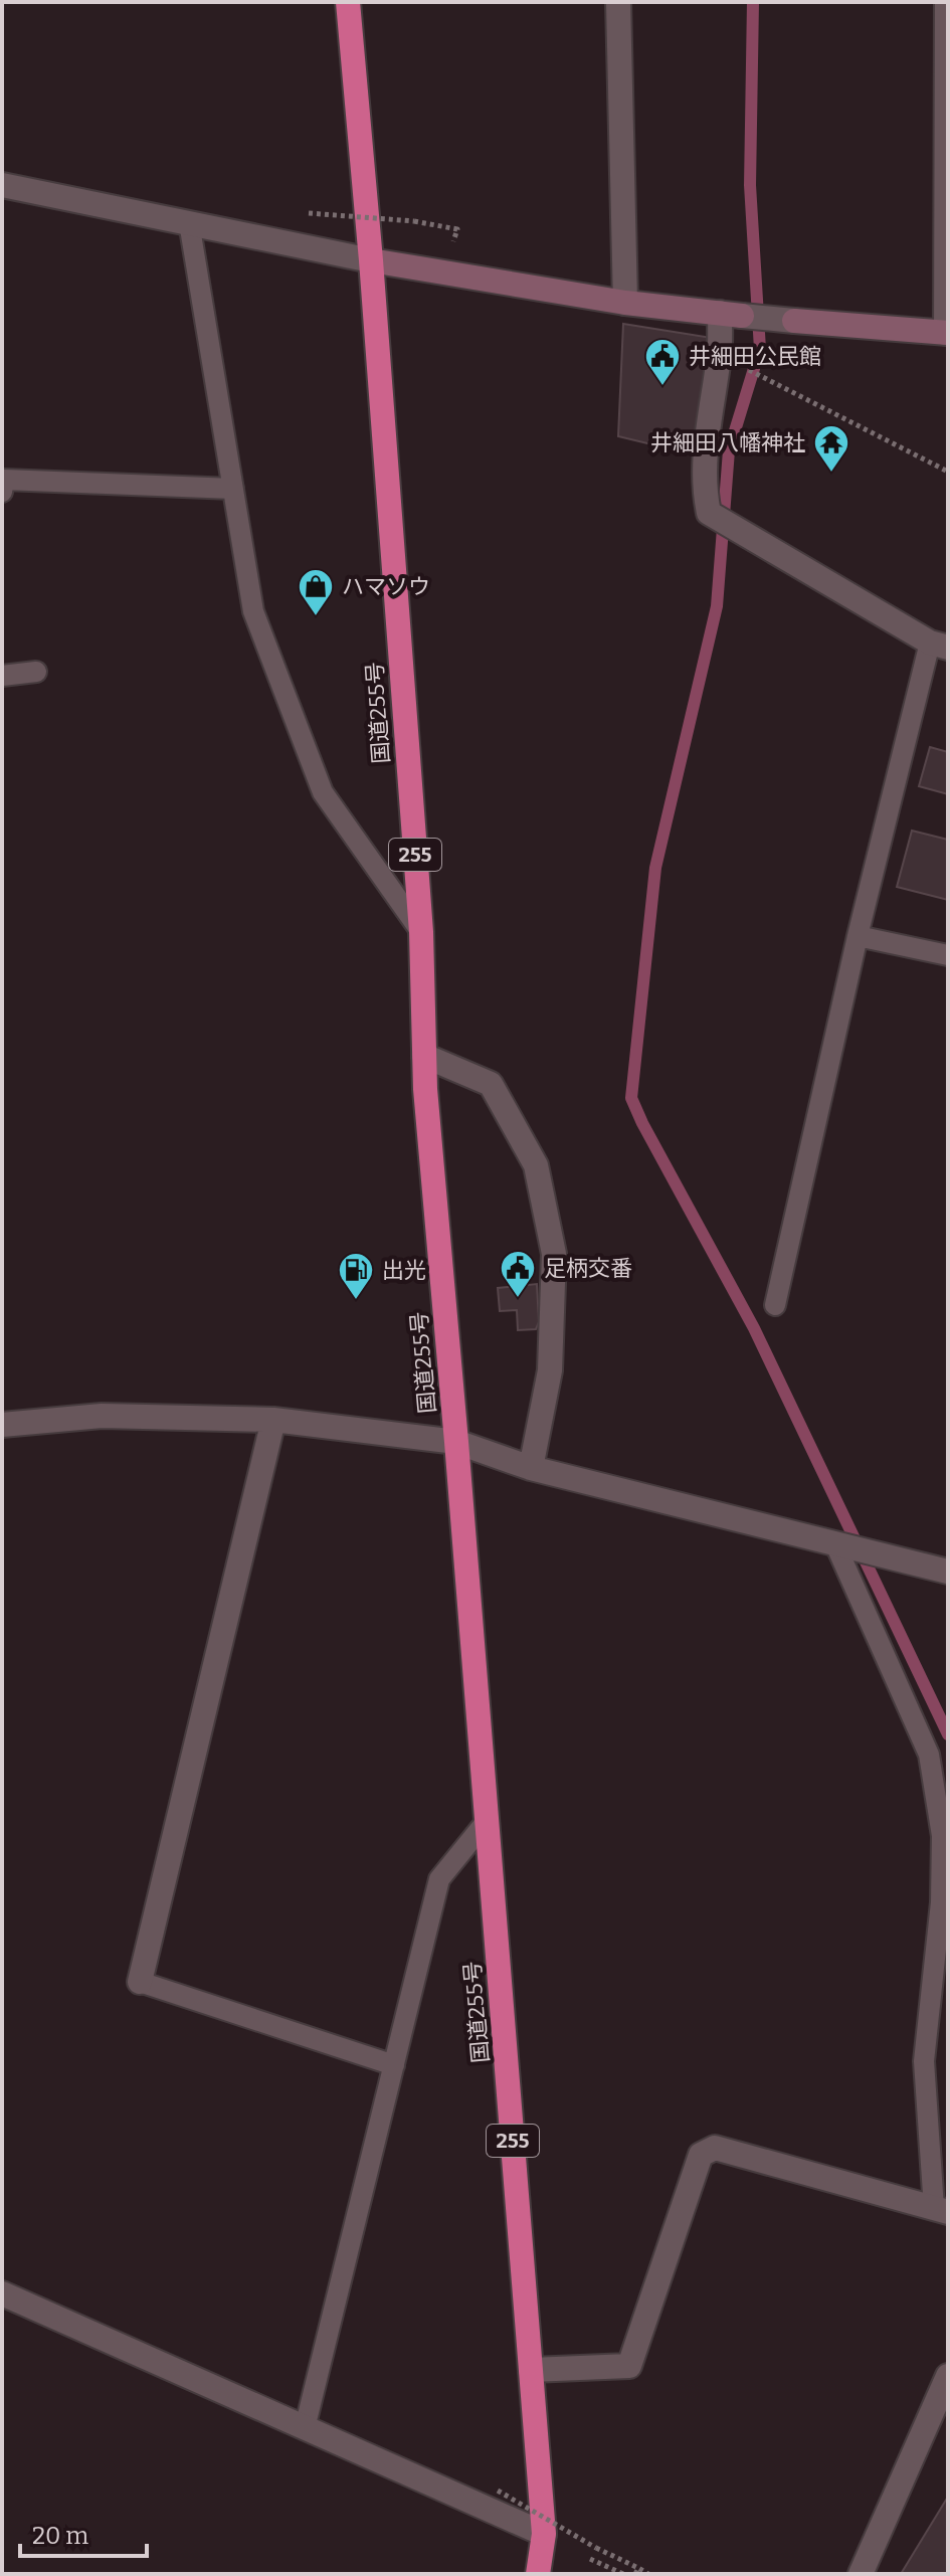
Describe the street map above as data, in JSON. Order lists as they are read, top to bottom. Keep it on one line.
{"streets":{"highway":["国道255号","255"]},"places":{"public building":["井細田公民館","足柄交番"],"temple":["井細田八幡神社"],"shop":["ハマソウ"],"fuel station":["出光"]},"scale_bar":"20 m"}
